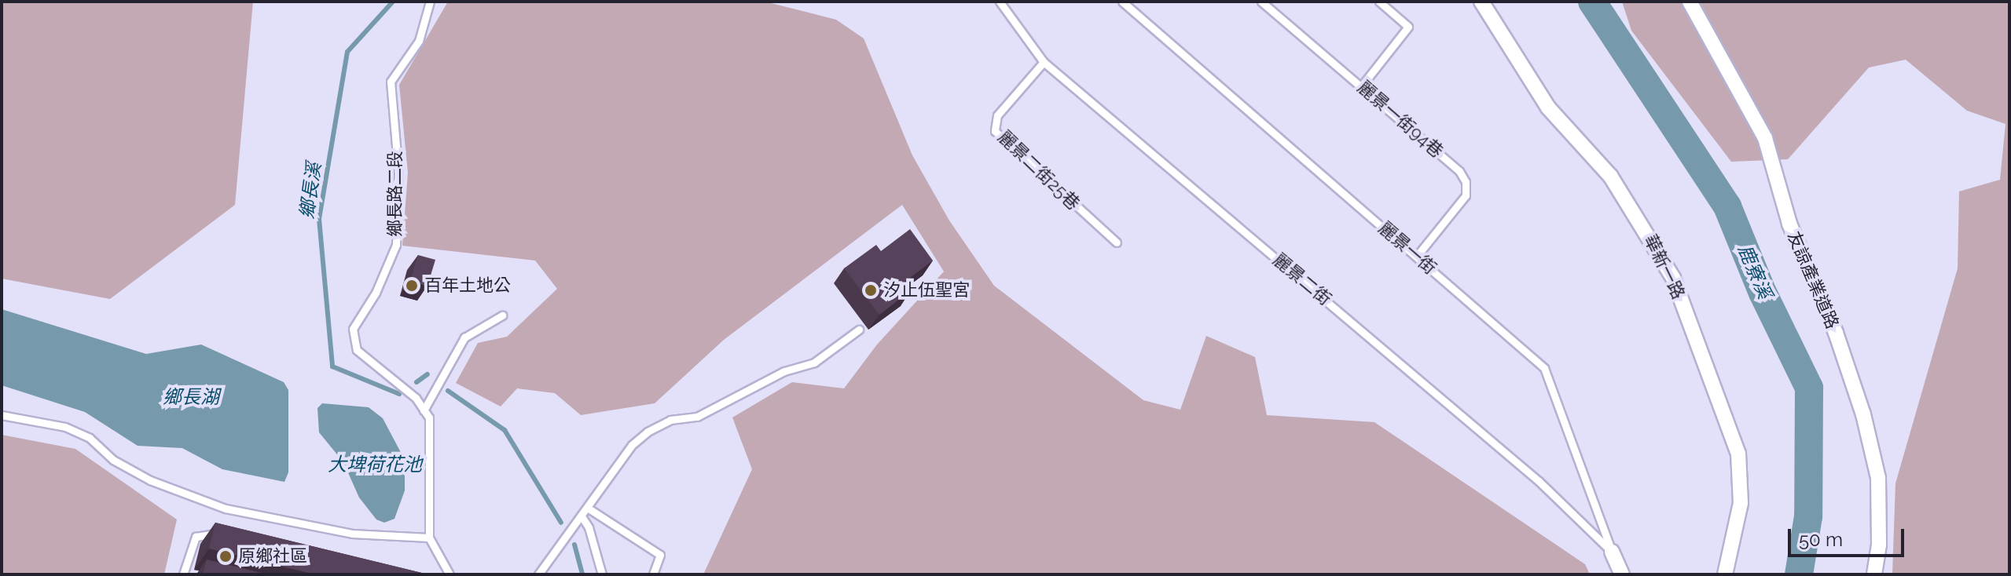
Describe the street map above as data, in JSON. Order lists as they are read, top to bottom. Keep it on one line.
{"streets":{"street":["華新一路","友諒產業道路"],"lane":["麗景一街94巷","麗景二街25巷","鄉長路二段","麗景一街","麗景二街"]},"crossings":[["麗景一街94巷","麗景一街"],["麗景二街25巷","麗景二街"],["麗景一街","麗景二街"]],"water":["鄉長溪","鹿寮溪","鄉長湖","大埤荷花池"],"places":["百年土地公","汐止伍聖宮","原鄉社區"],"scale_bar":"50 m"}
